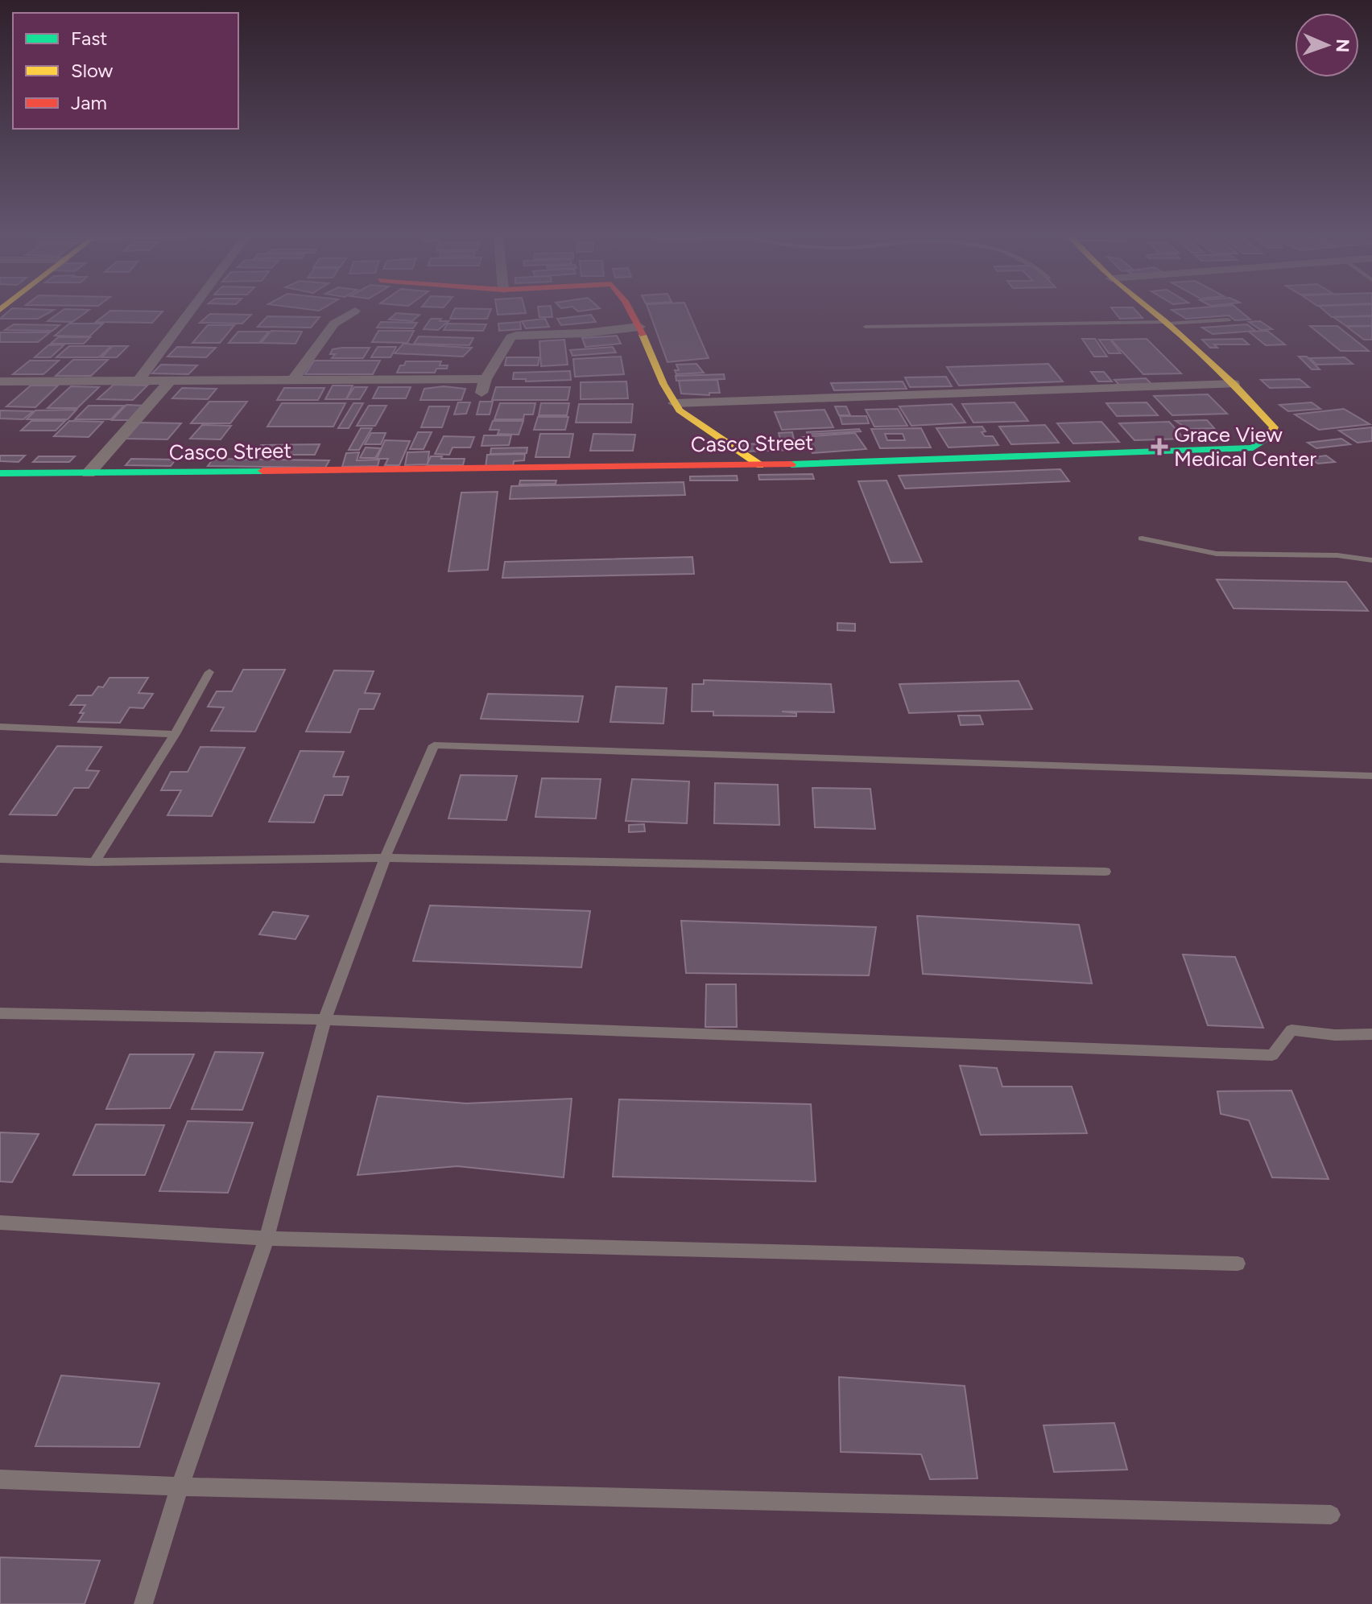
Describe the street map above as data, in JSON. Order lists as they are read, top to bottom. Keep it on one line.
{"streets":{"street":["Casco Street"]},"places":{"health":["Grace View Medical Center"]},"legend":["Fast","Slow","Jam"],"north":"right"}
